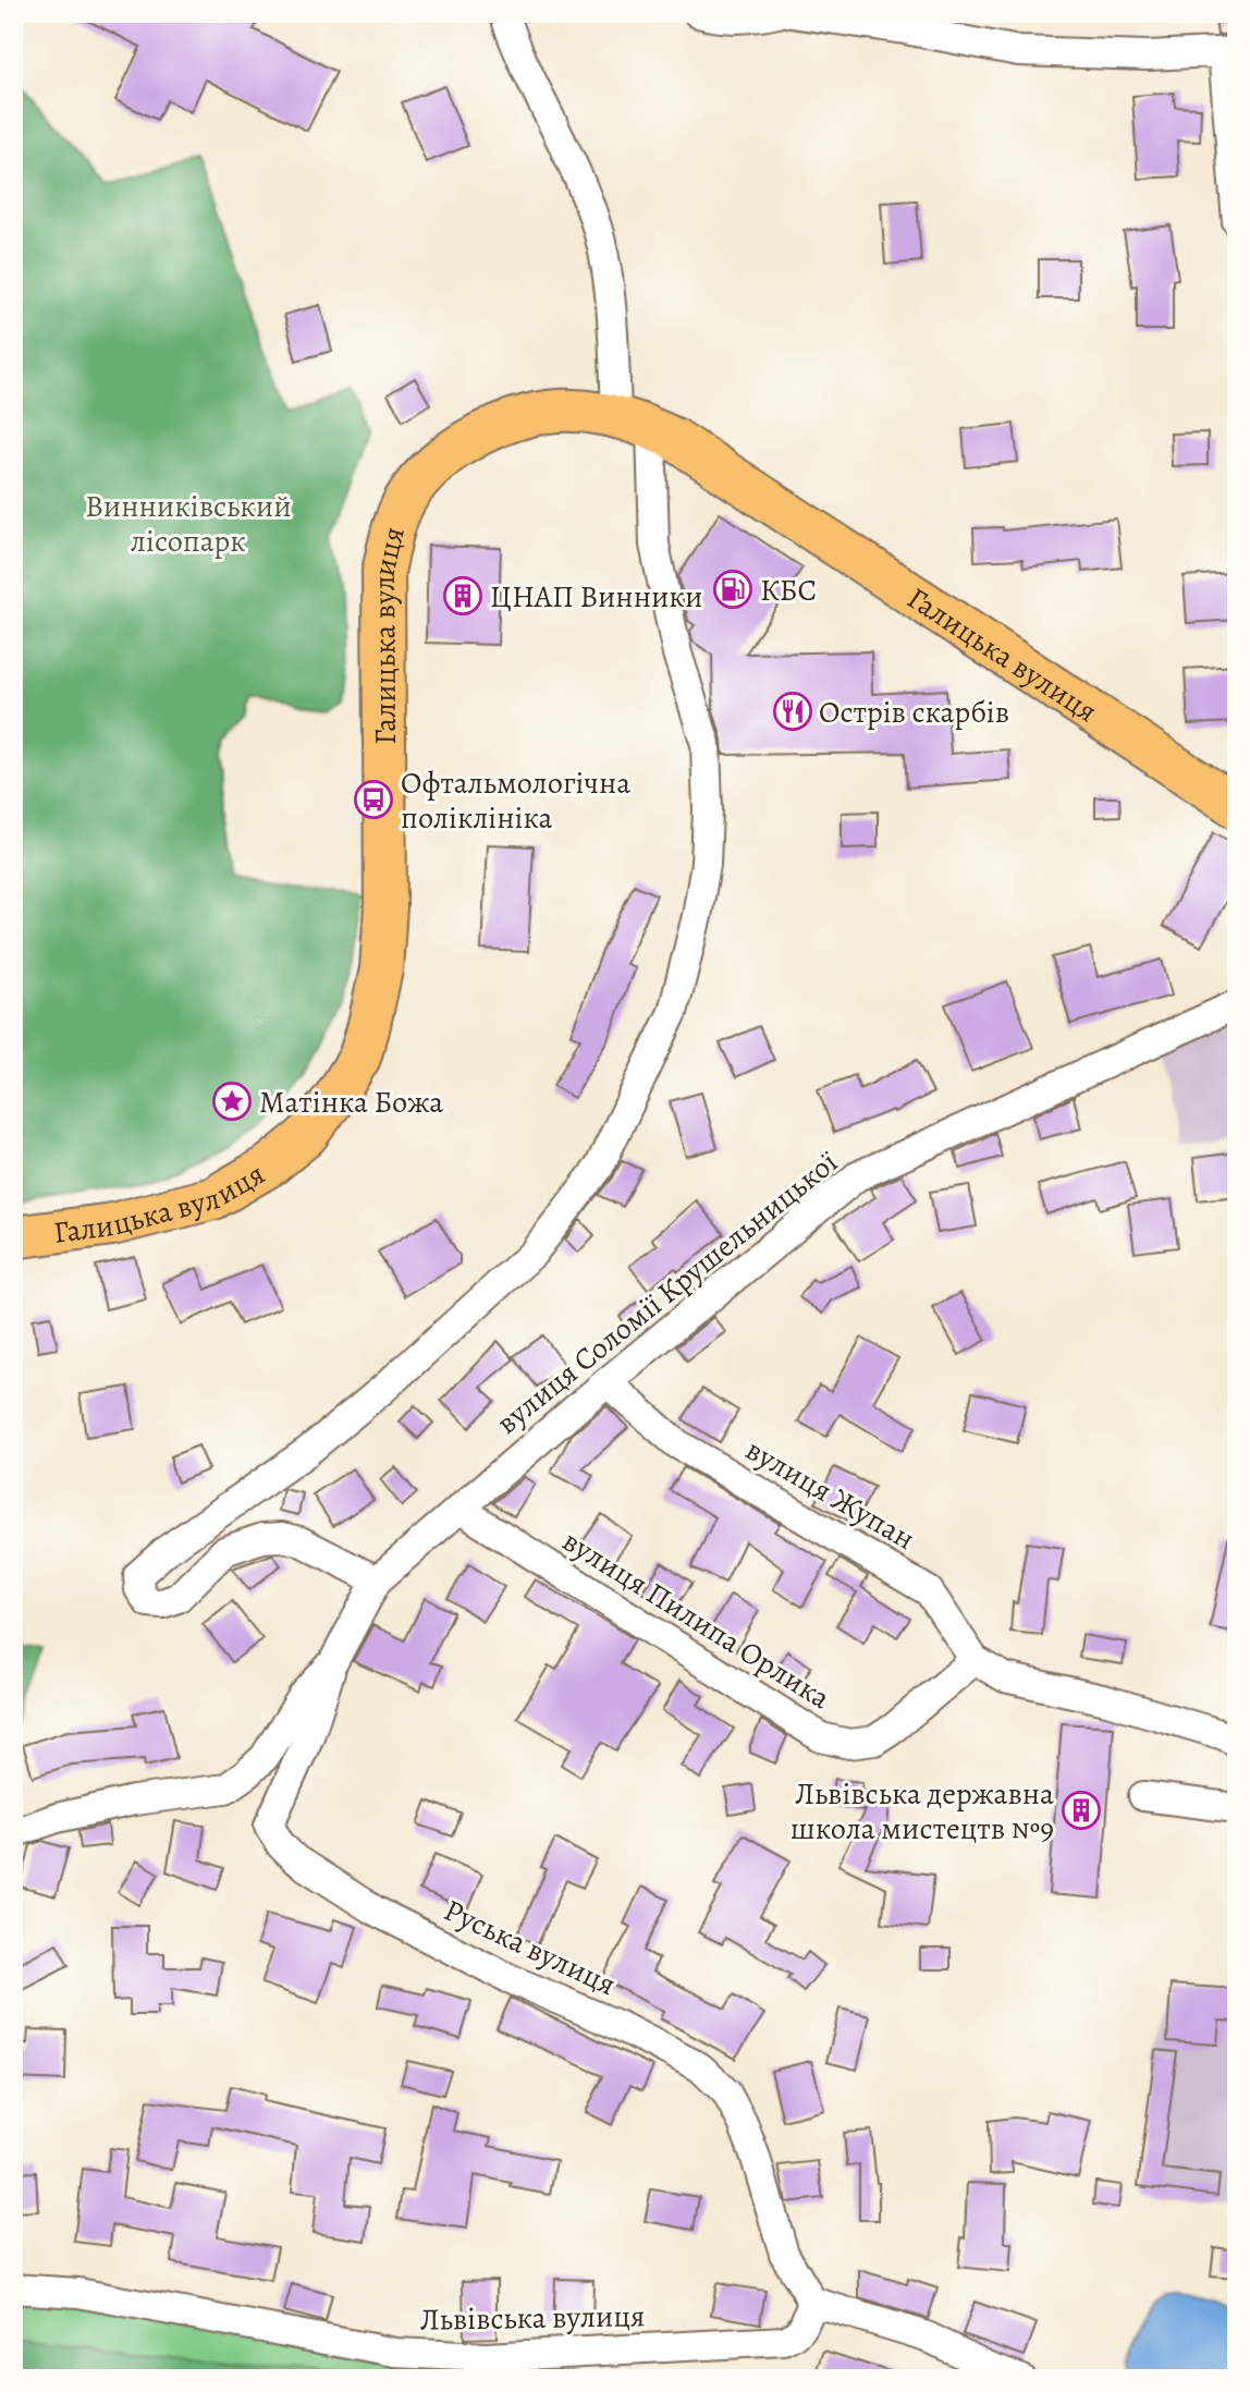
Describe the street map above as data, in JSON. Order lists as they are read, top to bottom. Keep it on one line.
{"streets":{"main road":["Галицька вулиця"],"street":["вулиця Соломії Крушельницької","вулиця Жупан","вулиця Пилипа Орлика","Руська вулиця","Львівська вулиця"]},"crossings":[["вулиця Соломії Крушельницької","вулиця Жупан"],["вулиця Соломії Крушельницької","вулиця Пилипа Орлика"],["вулиця Соломії Крушельницької","Руська вулиця"],["вулиця Жупан","вулиця Пилипа Орлика"],["Руська вулиця","Львівська вулиця"]],"parks":["Винниківський лісопарк"],"places":{"fuel station":["КБС"],"building":["ЦНАП Винники","Львівська державна школа мистецтв №9"],"restaurant":["Острів скарбів"],"bus stop":["Офтальмологічна поліклініка"],"place":["Матінка Божа"]}}
